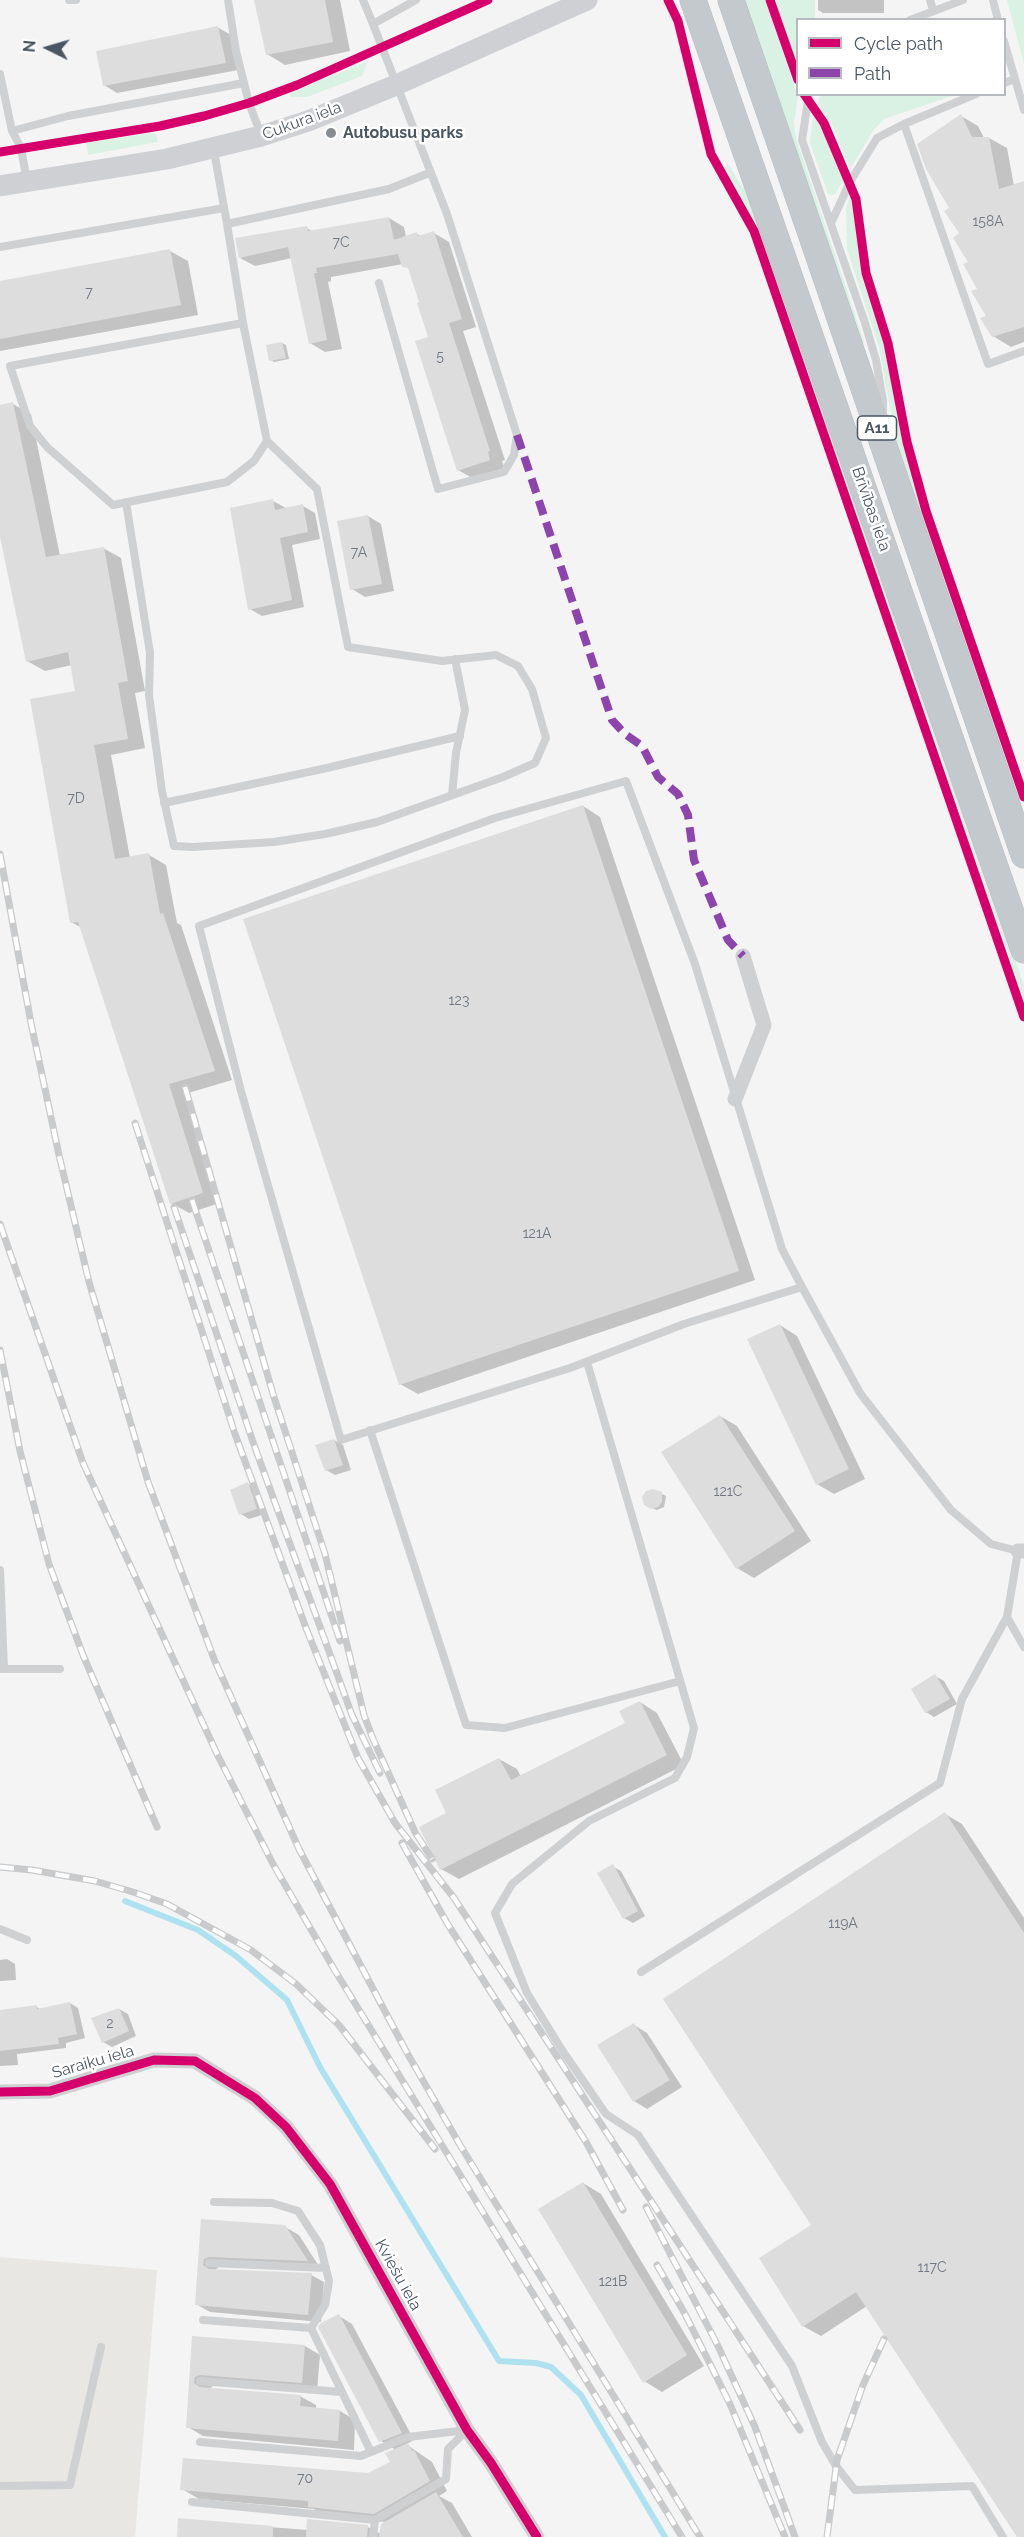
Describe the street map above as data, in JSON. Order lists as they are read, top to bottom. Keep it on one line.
{"streets":{"highway":["A11","Brīvības iela"],"main road":["Cukura iela"],"street":["Saraiķu iela","Kviešu iela"]},"crossings":[["Saraiķu iela","Kviešu iela"]],"places":["Autobusu parks"],"house_numbers":["158A","7C","7","5","7A","7D","123","121A","121C","119A","2","117C","121B","70"],"legend":["Cycle path","Path"],"north":"left"}
